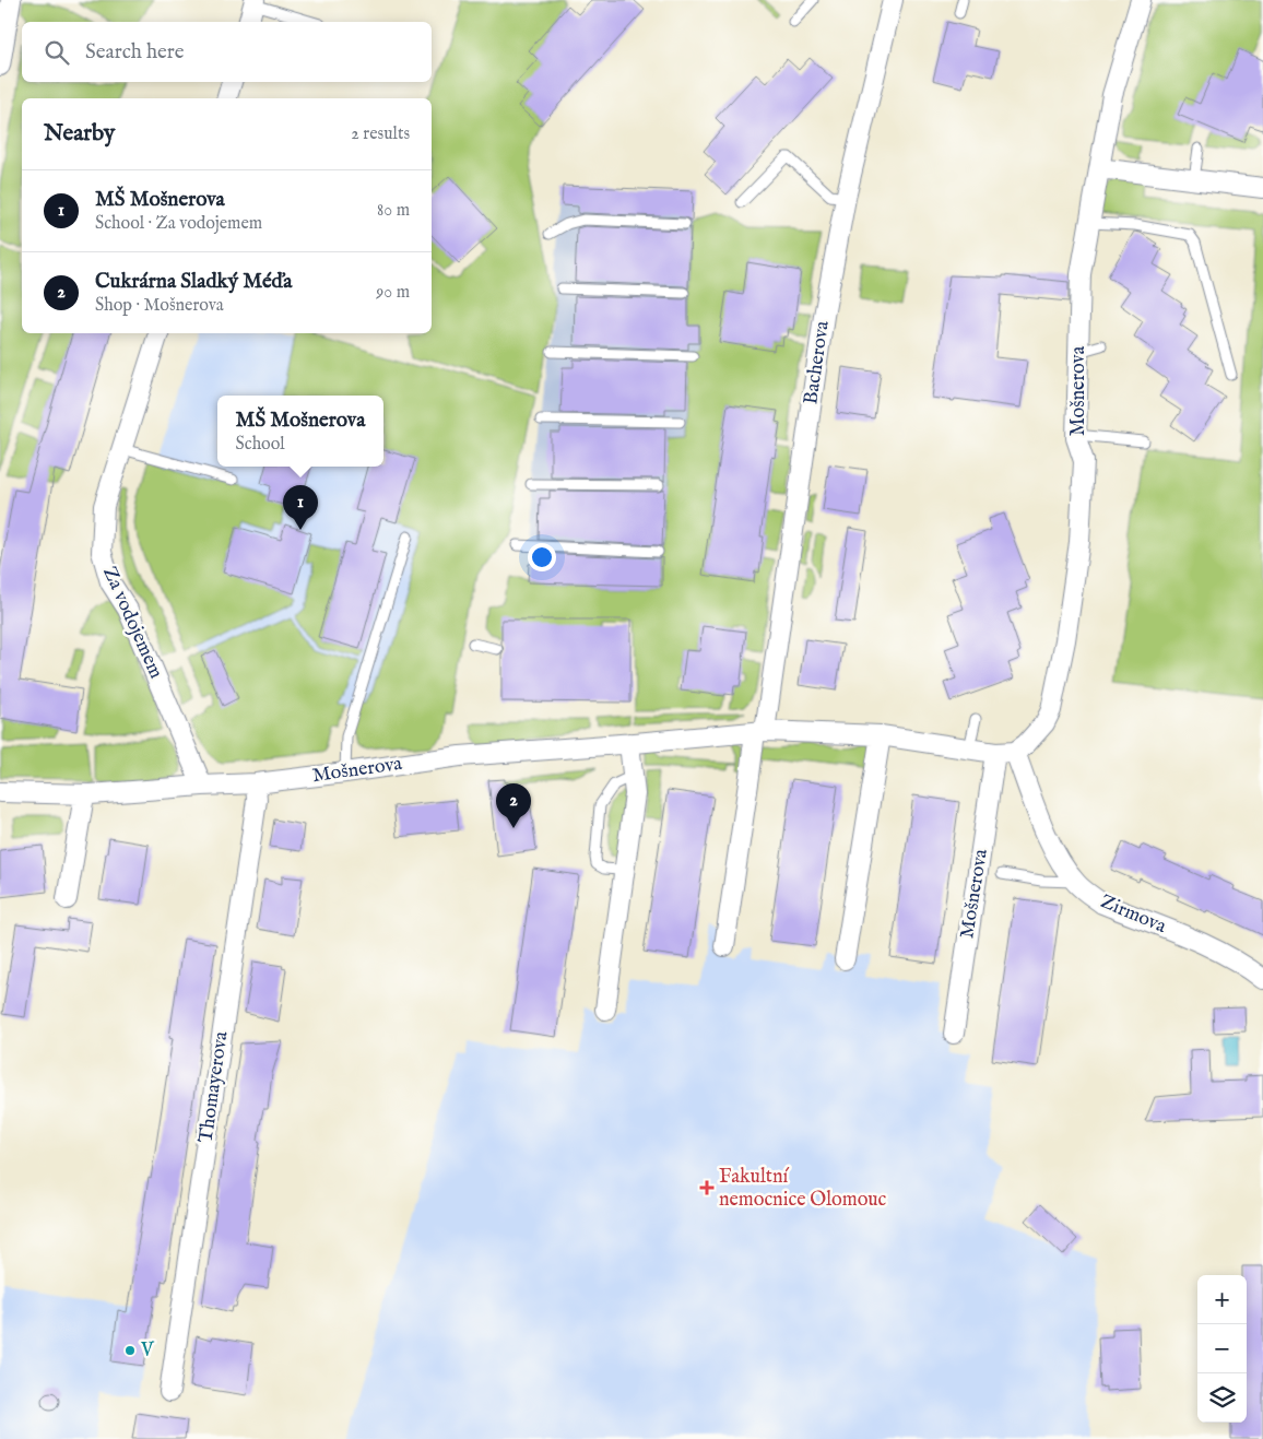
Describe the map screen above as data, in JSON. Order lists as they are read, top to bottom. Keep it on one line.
{"streets":{"street":["Bacherova","Mošnerova","Za vodojemem","Zirmova","Thomayerova"]},"crossings":[["Bacherova","Mošnerova"],["Mošnerova","Za vodojemem"],["Mošnerova","Zirmova"],["Mošnerova","Thomayerova"]],"places":{"health":["Fakultní nemocnice Olomouc"],"other":["V"]},"page":{"search":"Search here","heading":["Nearby","2 results"],"list":[{"mark":"1","name":"MŠ Mošnerova","note":"School · Za vodojemem","value":"80 m"},{"mark":"2","name":"Cukrárna Sladký Méďa","note":"Shop · Mošnerova","value":"90 m"}],"popup":["MŠ Mošnerova","School"],"pins":["1","2"],"map_buttons":["+","−"]}}
